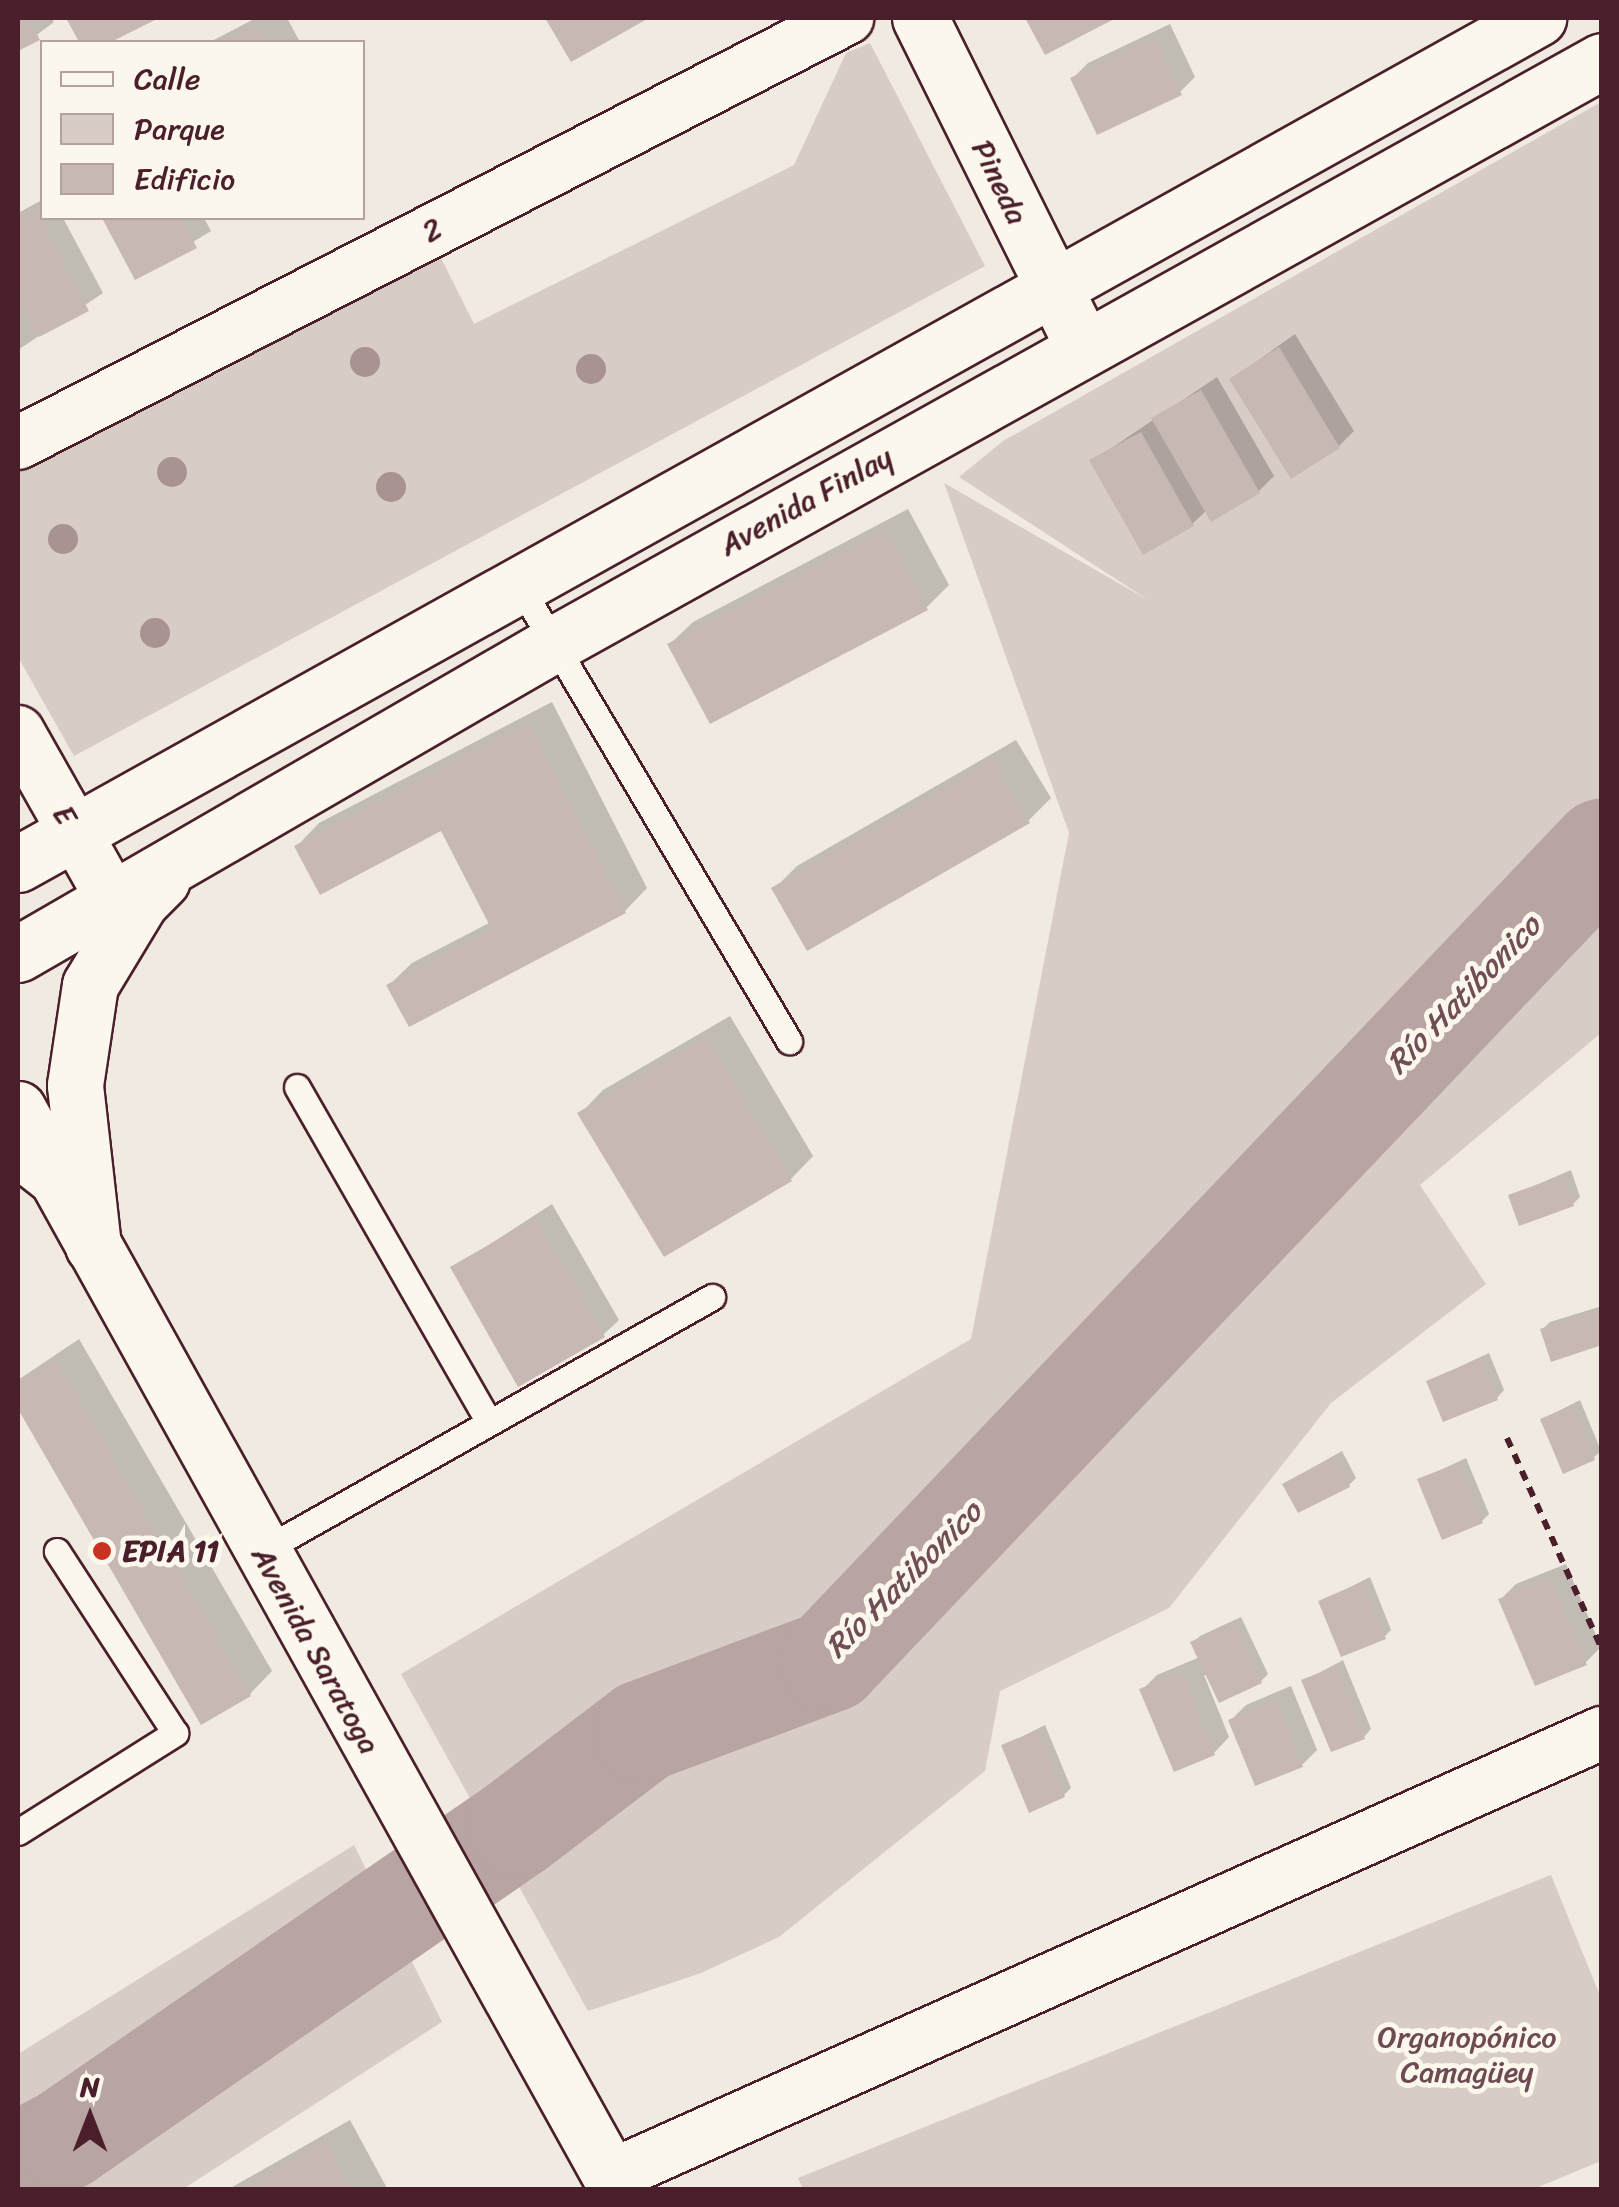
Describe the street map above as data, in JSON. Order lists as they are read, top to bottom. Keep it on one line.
{"streets":{"main road":["Pineda","Avenida Finlay","Avenida Saratoga"],"street":["2","E"]},"crossings":[["Pineda","Avenida Finlay"],["Avenida Finlay","E"]],"water":["Río Hatibonico"],"parks":["Organopónico Camagüey"],"places":["EPIA 11"],"legend":["Calle","Parque","Edificio"],"north":"top"}
